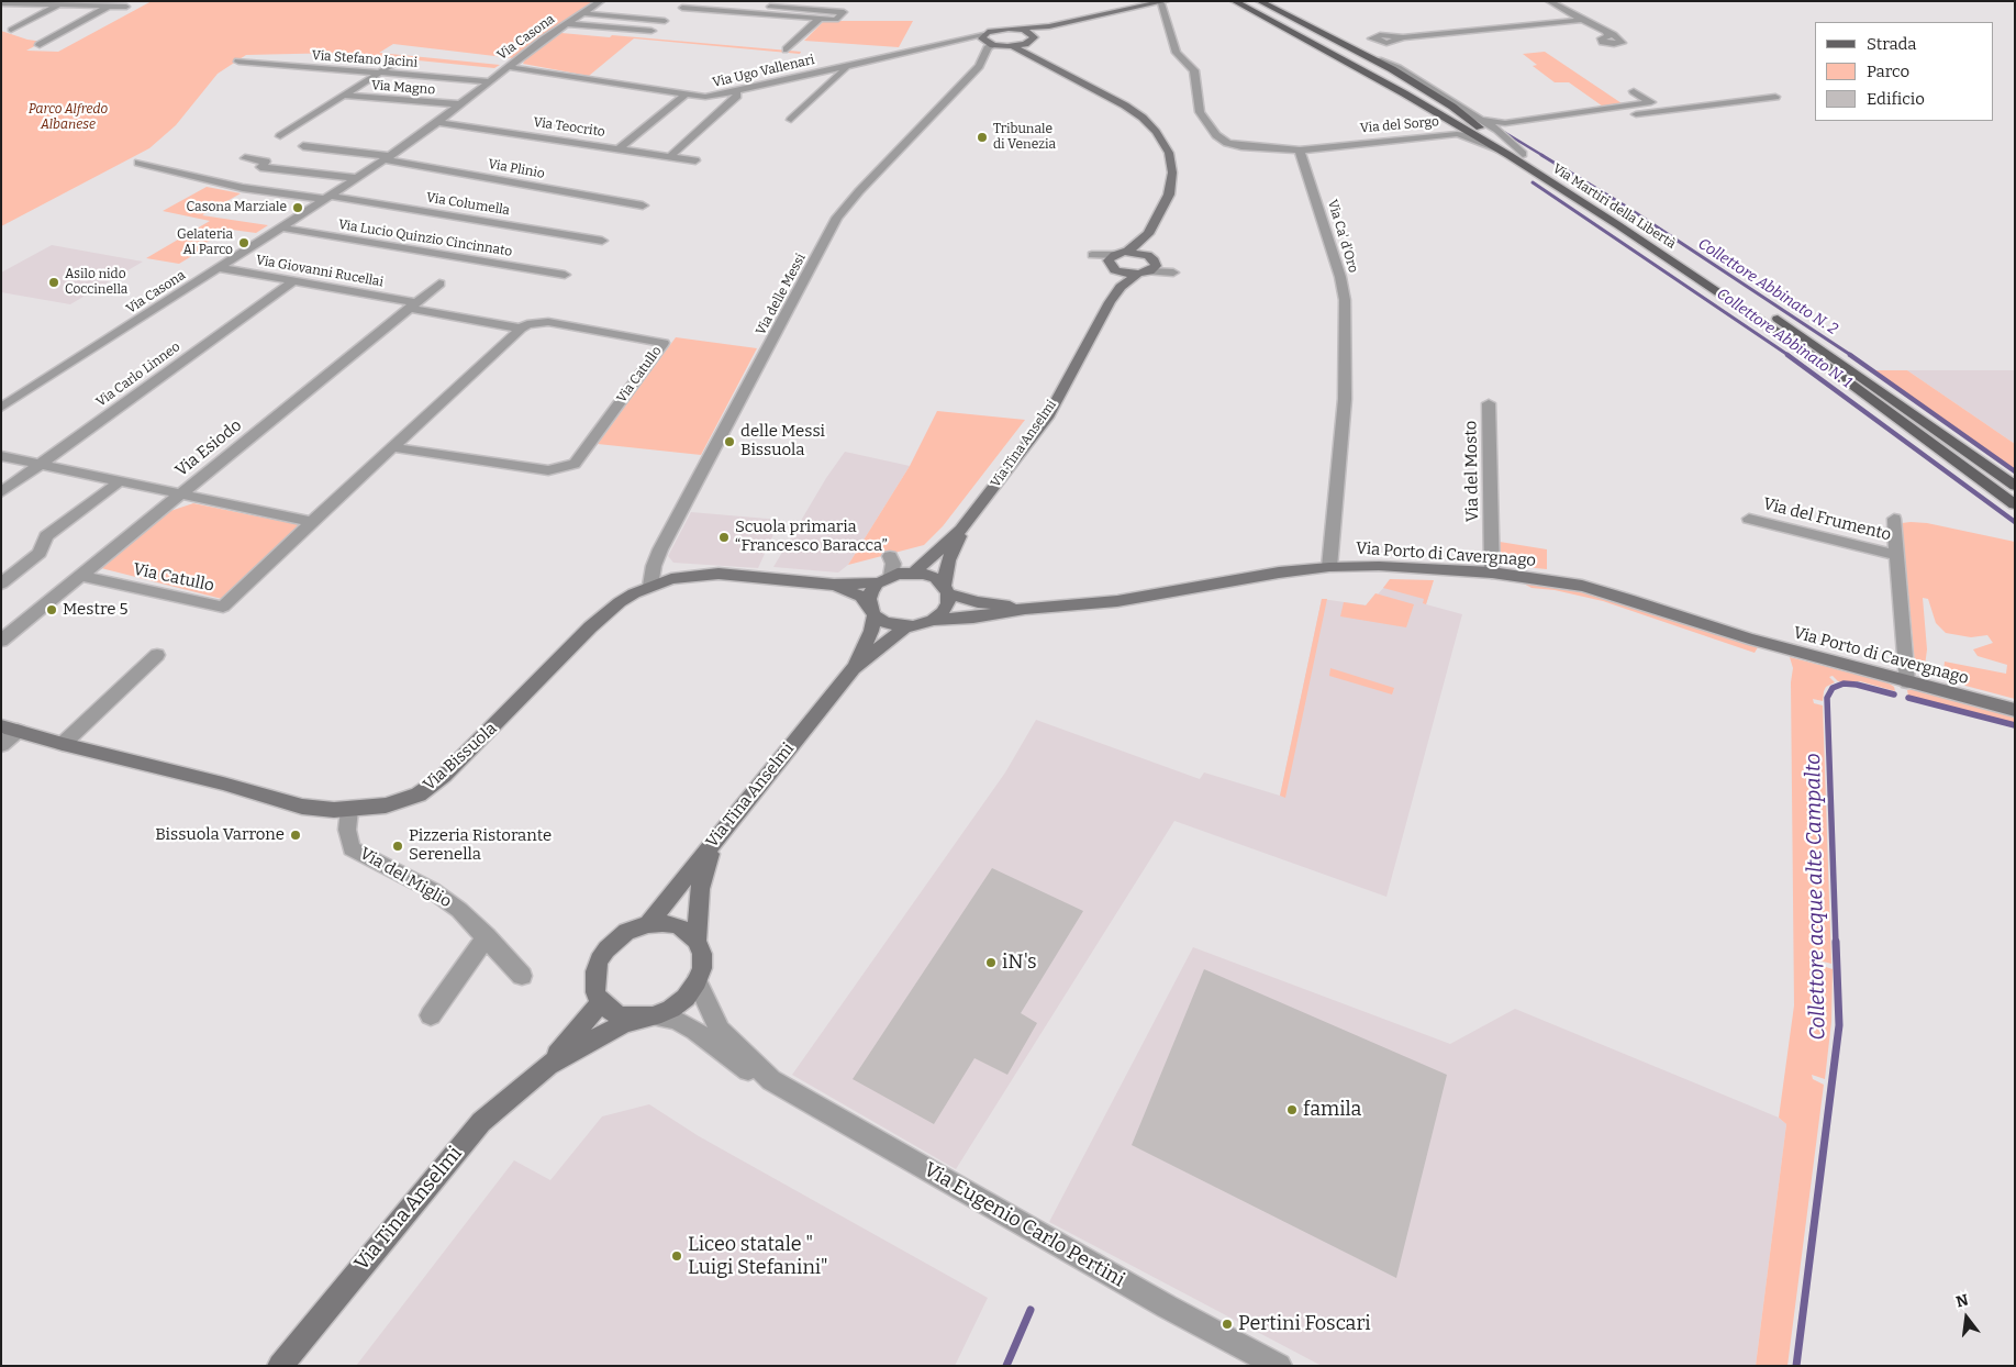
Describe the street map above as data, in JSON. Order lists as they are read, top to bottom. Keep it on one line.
{"streets":{"main road":["Via Martiri della Libertà"],"street":["Via Casona","Via Stefano Jacini","Via Ugo Vallenari","Via Magno","Via del Sorgo","Via Teocrito","Via Plinio","Via Columella","Via Ca' d'Oro","Via Lucio Quinzio Cincinnato","Via Giovanni Rucellai","Via delle Messi","Via Carlo Linneo","Via Catullo","Via Tina Anselmi","Via Esiodo","Via del Mosto","Via del Frumento","Via Porto di Cavergnago","Via Bissuola","Via del Miglio","Via Eugenio Carlo Pertini"]},"crossings":[["Via Casona","Via Stefano Jacini"],["Via Casona","Via Ugo Vallenari"],["Via Casona","Via Magno"],["Via Casona","Via Teocrito"],["Via Casona","Via Plinio"],["Via Casona","Via Columella"],["Via Casona","Via Lucio Quinzio Cincinnato"],["Via Casona","Via Giovanni Rucellai"],["Via Ugo Vallenari","Via delle Messi"],["Via del Sorgo","Via Martiri della Libertà"],["Via del Sorgo","Via Ca' d'Oro"],["Via Ca' d'Oro","Via Porto di Cavergnago"],["Via Giovanni Rucellai","Via Carlo Linneo"],["Via Giovanni Rucellai","Via Catullo"],["Via Giovanni Rucellai","Via Esiodo"],["Via delle Messi","Via Bissuola"],["Via Catullo","Via Esiodo"],["Via Tina Anselmi","Via Porto di Cavergnago"],["Via Tina Anselmi","Via Eugenio Carlo Pertini"],["Via del Mosto","Via Porto di Cavergnago"],["Via del Frumento","Via Porto di Cavergnago"],["Via Bissuola","Via del Miglio"]],"water":["Collettore Abbinato N. 2","Collettore Abbinato N. 1","Collettore acque alte Campalto"],"parks":["Parco Alfredo Albanese"],"places":["Tribunale di Venezia","Casona Marziale","Gelateria Al Parco","Asilo nido Coccinella","delle Messi Bissuola","Scuola primaria “Francesco Baracca”","Mestre 5","Bissuola Varrone","Pizzeria Ristorante Serenella","iN's","famila","Liceo statale \" Luigi Stefanini\"","Pertini Foscari"],"legend":["Strada","Parco","Edificio"],"north":"top"}
